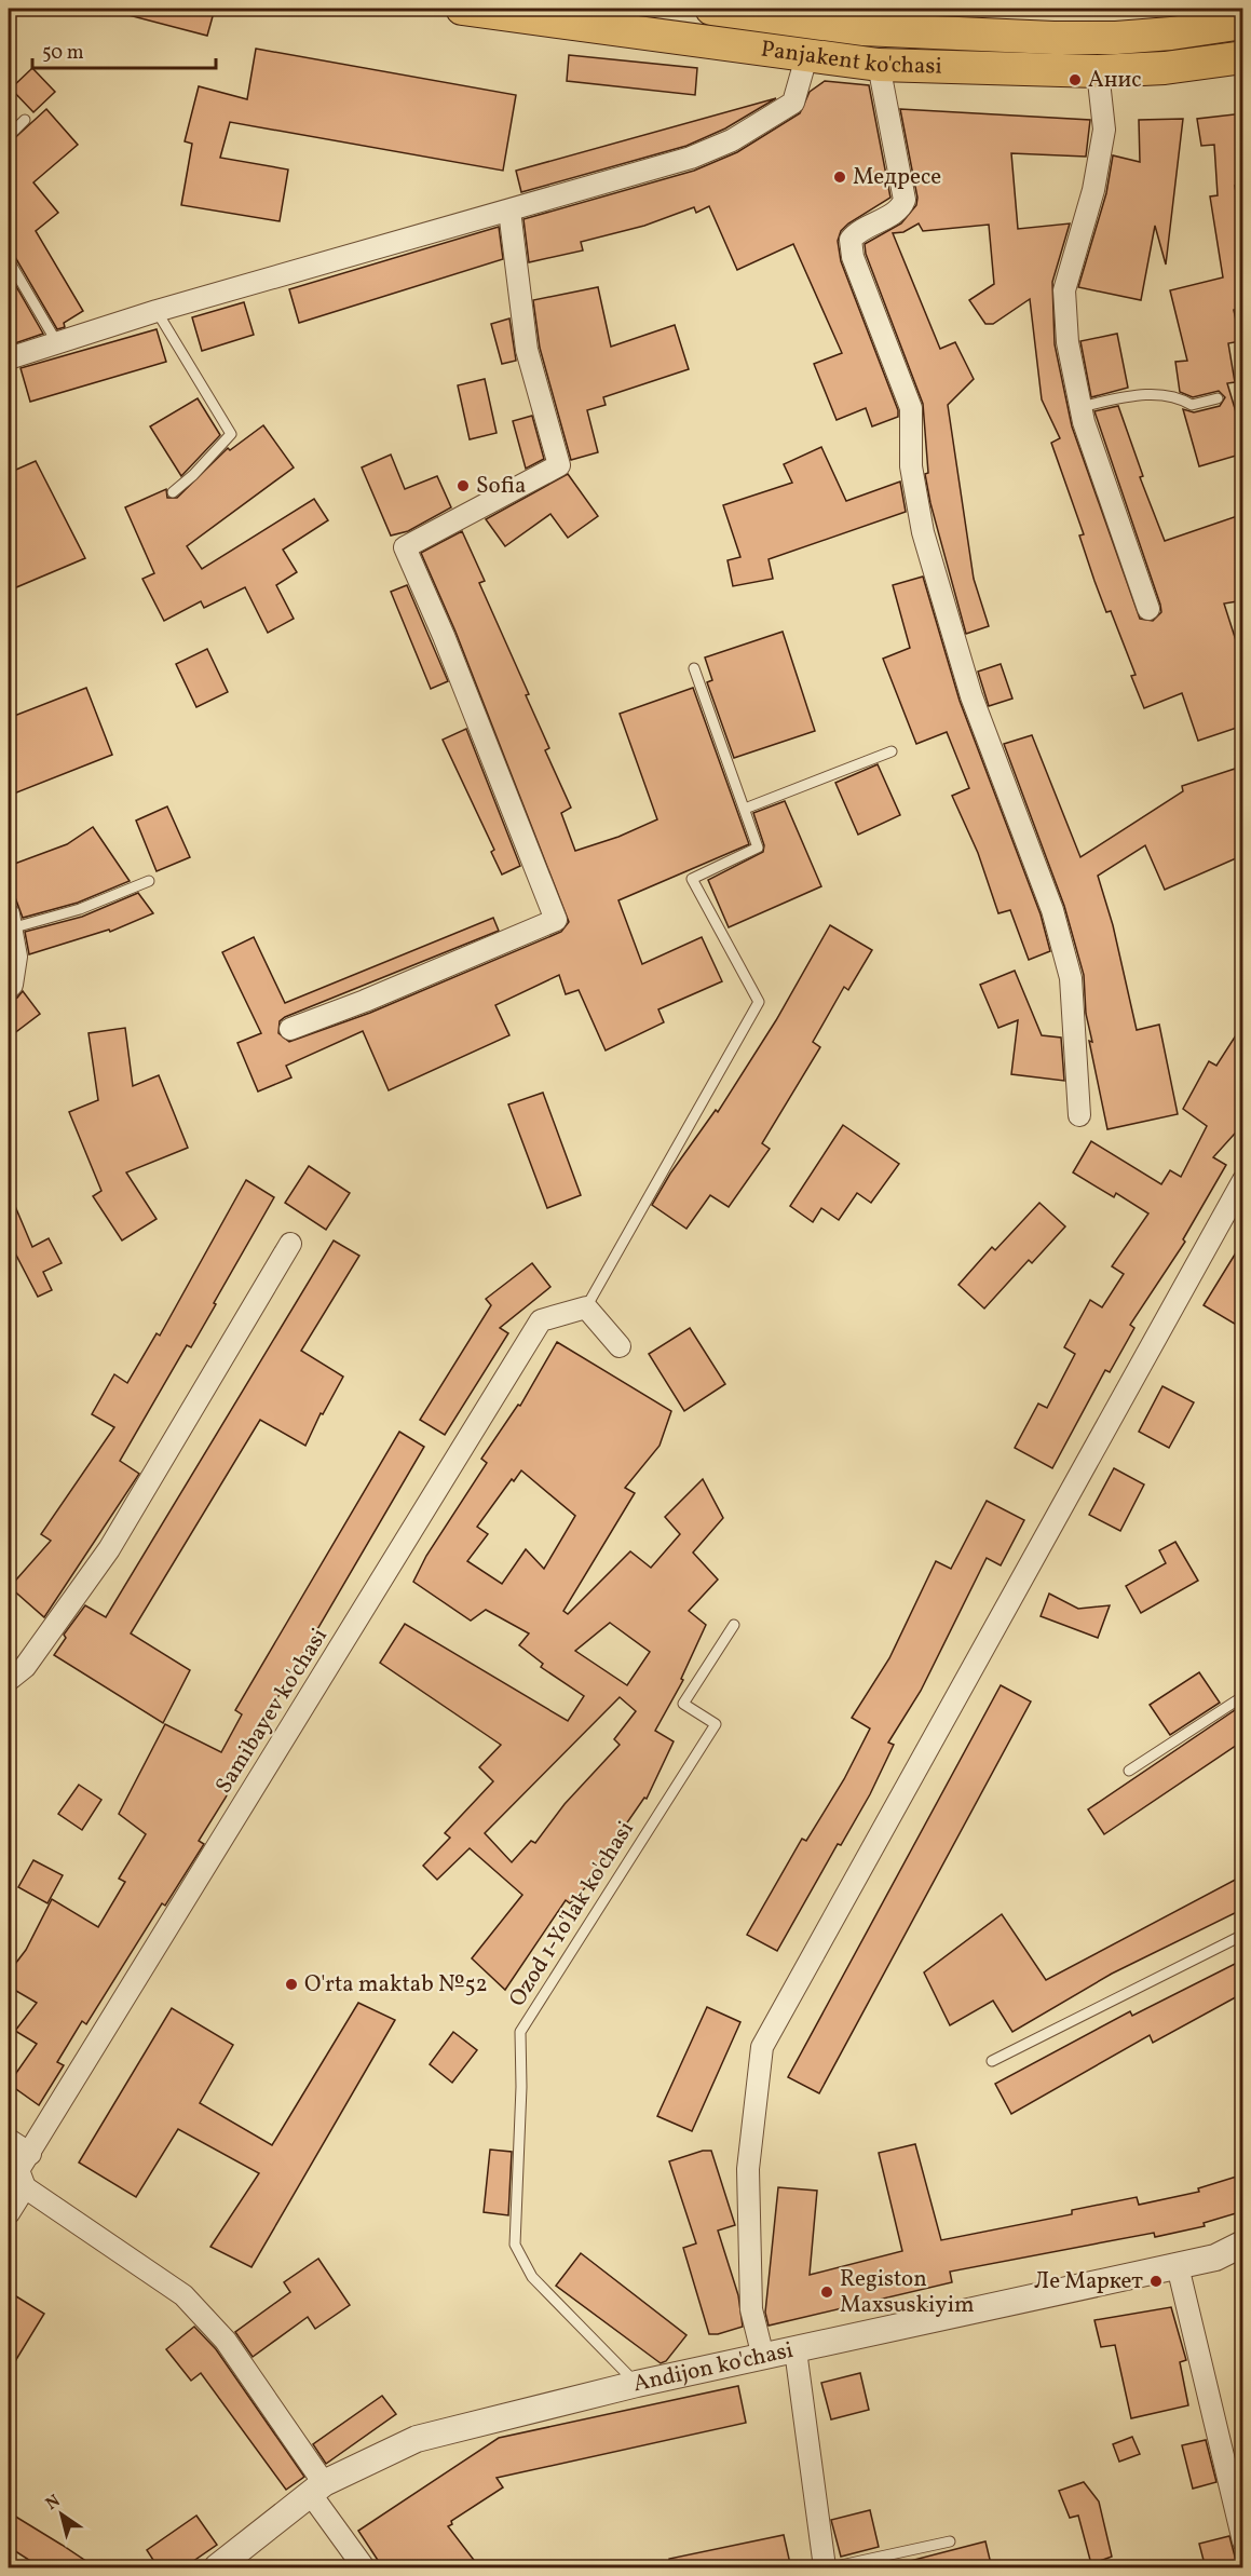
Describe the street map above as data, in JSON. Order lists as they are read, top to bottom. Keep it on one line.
{"streets":{"main road":["Panjakent ko'chasi"],"street":["Samibayev ko'chasi","Andijon ko'chasi"],"lane":["Ozod 1-Yo'lak ko'chasi"]},"crossings":[["Ozod 1-Yo'lak ko'chasi","Andijon ko'chasi"]],"places":["Анис","Медресе","Sofia","O'rta maktab №52","Ле Маркет","Registon Maxsuskiyim"],"scale_bar":"50 m","north":"top left"}
